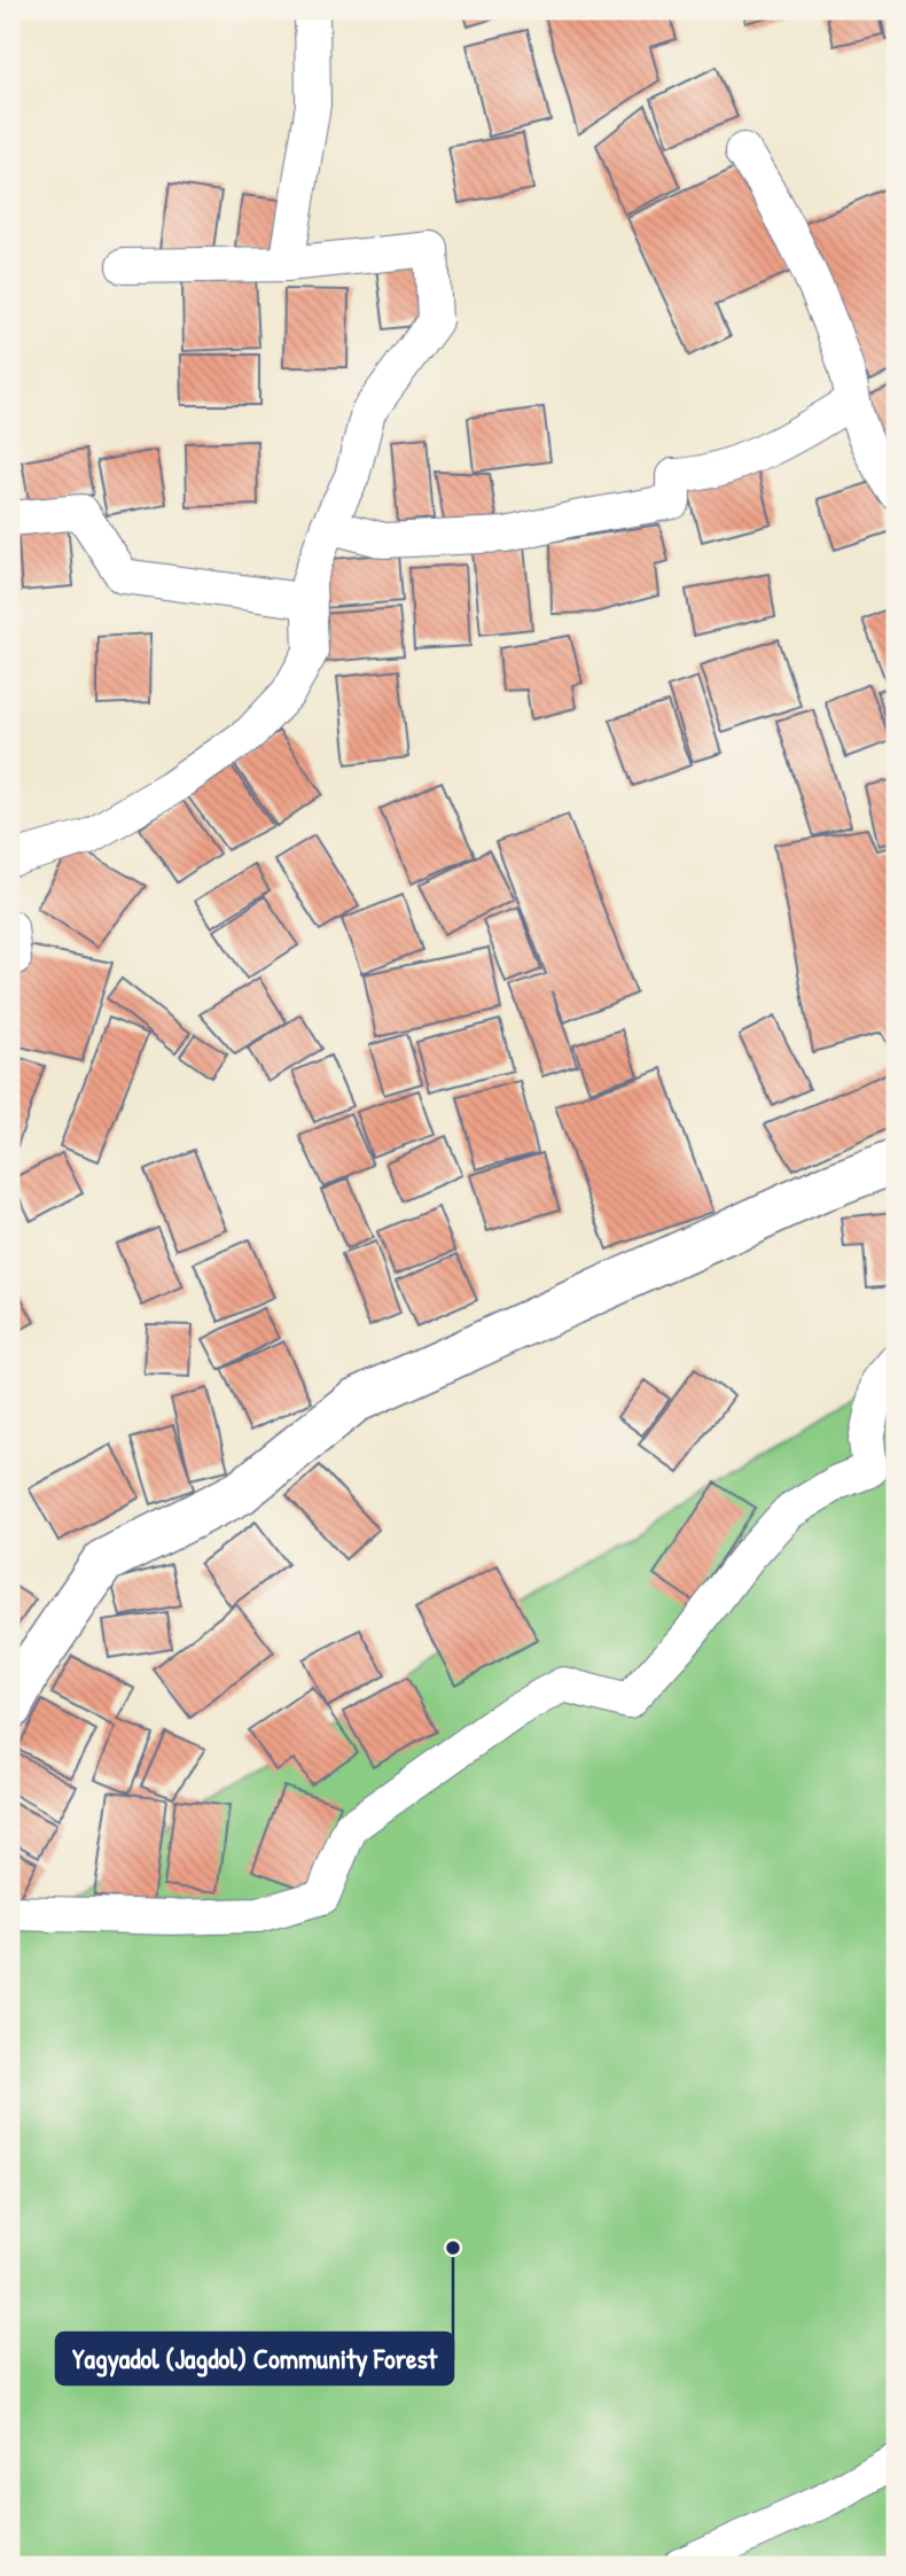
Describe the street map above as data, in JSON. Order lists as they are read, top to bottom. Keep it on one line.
{"places":["Yagyadol (Jagdol) Community Forest"]}
